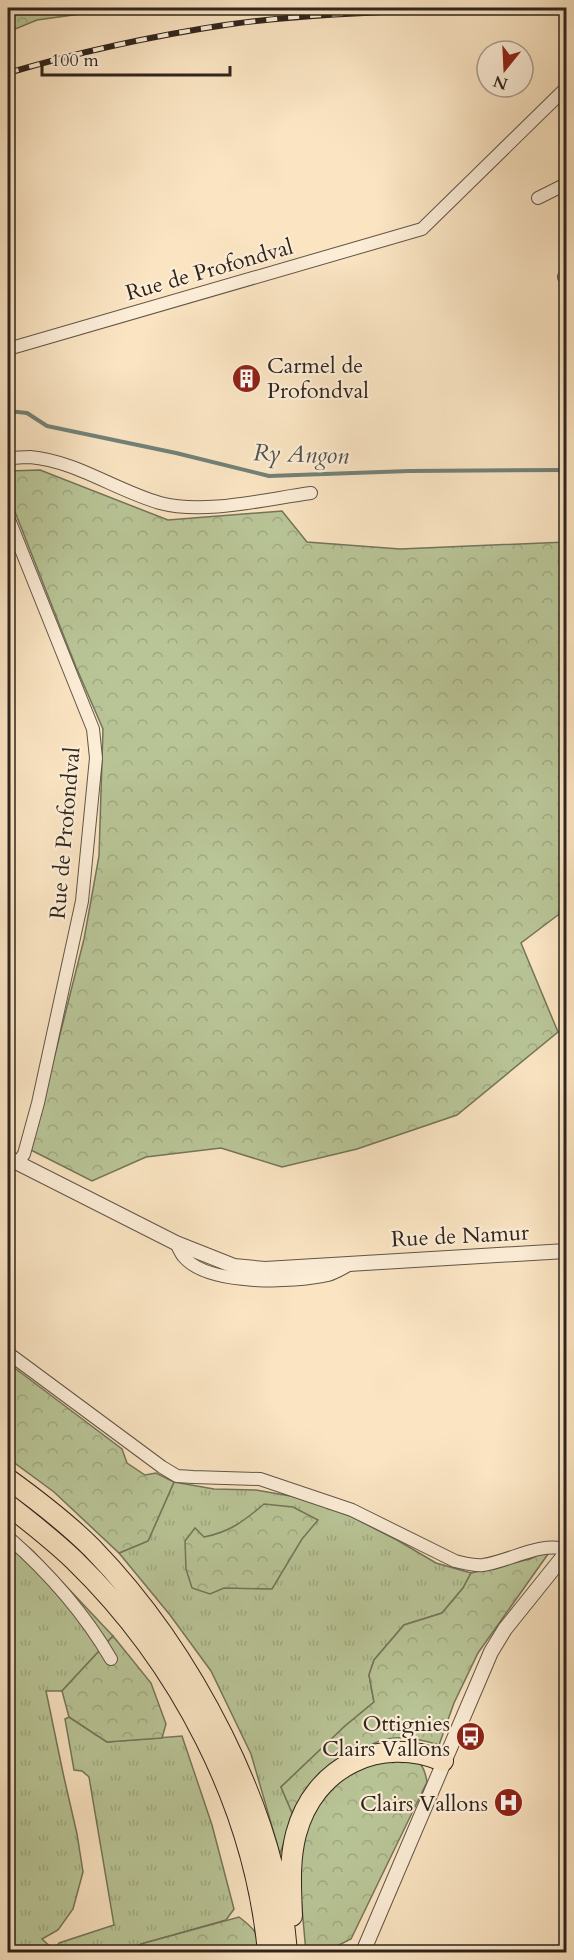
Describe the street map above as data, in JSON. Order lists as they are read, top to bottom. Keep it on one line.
{"streets":{"street":["Rue de Profondval","Rue de Namur"]},"crossings":[["Rue de Profondval","Rue de Namur"]],"water":["Ry Angon"],"places":{"building":["Carmel de Profondval"],"bus stop":["Ottignies Clairs Vallons"],"hospital":["Clairs Vallons"]},"scale_bar":"100 m","north":"bottom"}
